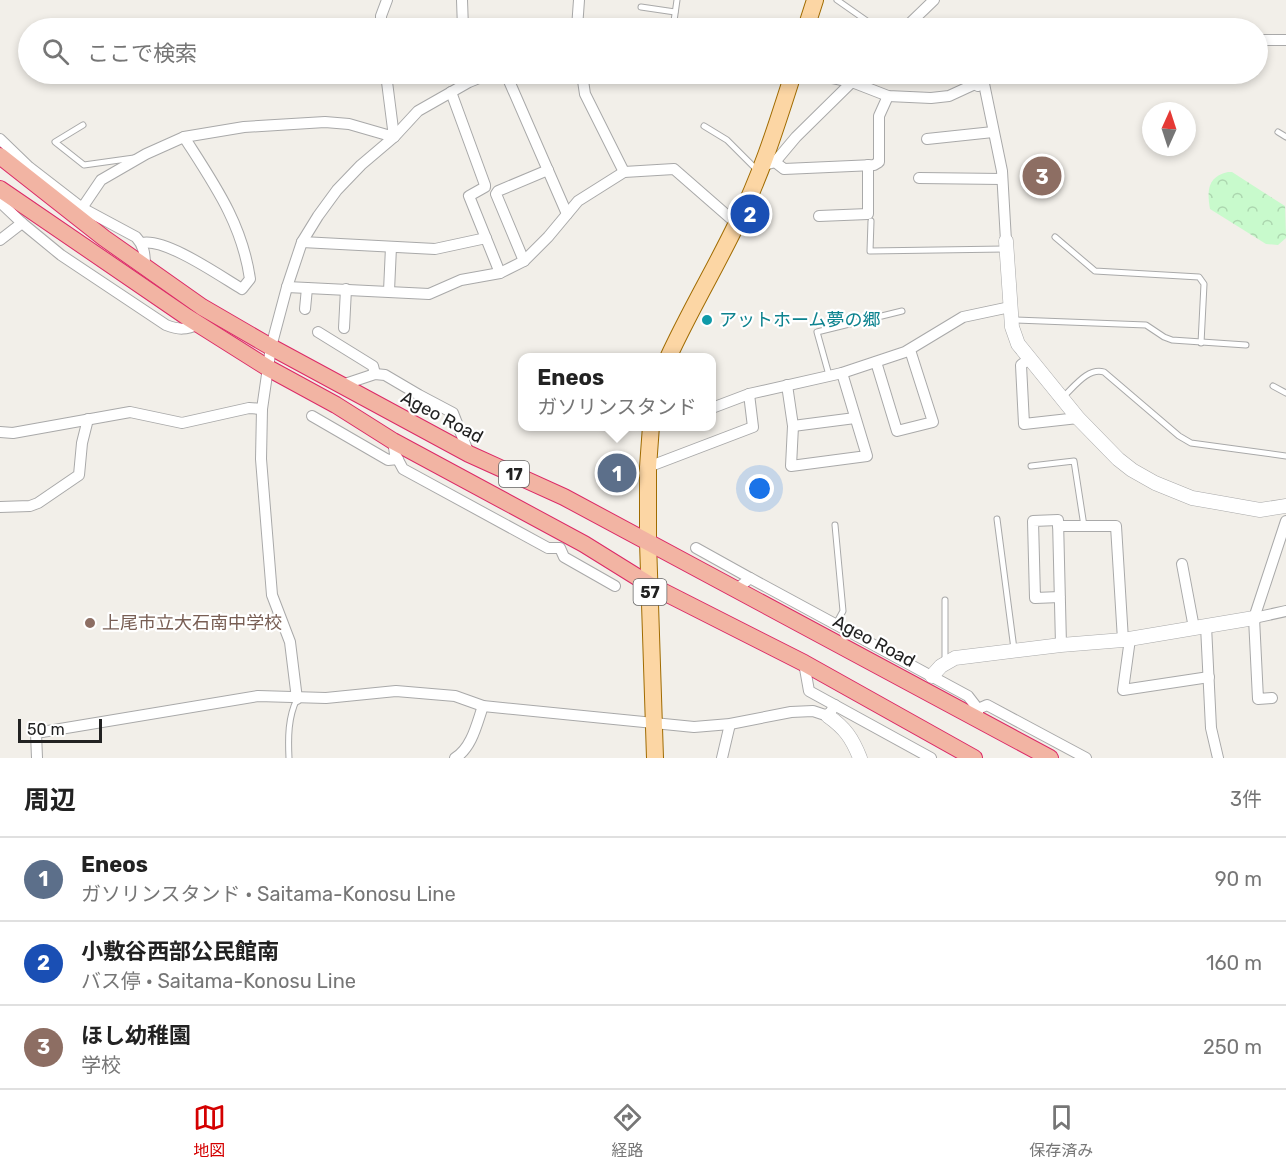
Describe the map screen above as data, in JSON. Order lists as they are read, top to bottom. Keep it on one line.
{"streets":{"highway":["Ageo Road","17"],"main road":["57"]},"crossings":[["Ageo Road","57"],["17","57"]],"places":["アットホーム夢の郷","上尾市立大石南中学校"],"scale_bar":"50 m","north":"top","page":{"search":"ここで検索","pins":["3","2","1"],"popup":["Eneos","ガソリンスタンド"],"scale":"50 m","heading":["周辺","3件"],"list":[{"mark":"1","name":"Eneos","note":"ガソリンスタンド · Saitama-Konosu Line","value":"90 m"},{"mark":"2","name":"小敷谷西部公民館南","note":"バス停 · Saitama-Konosu Line","value":"160 m"},{"mark":"3","name":"ほし幼稚園","note":"学校","value":"250 m"}],"nav":["地図","経路","保存済み"]}}
